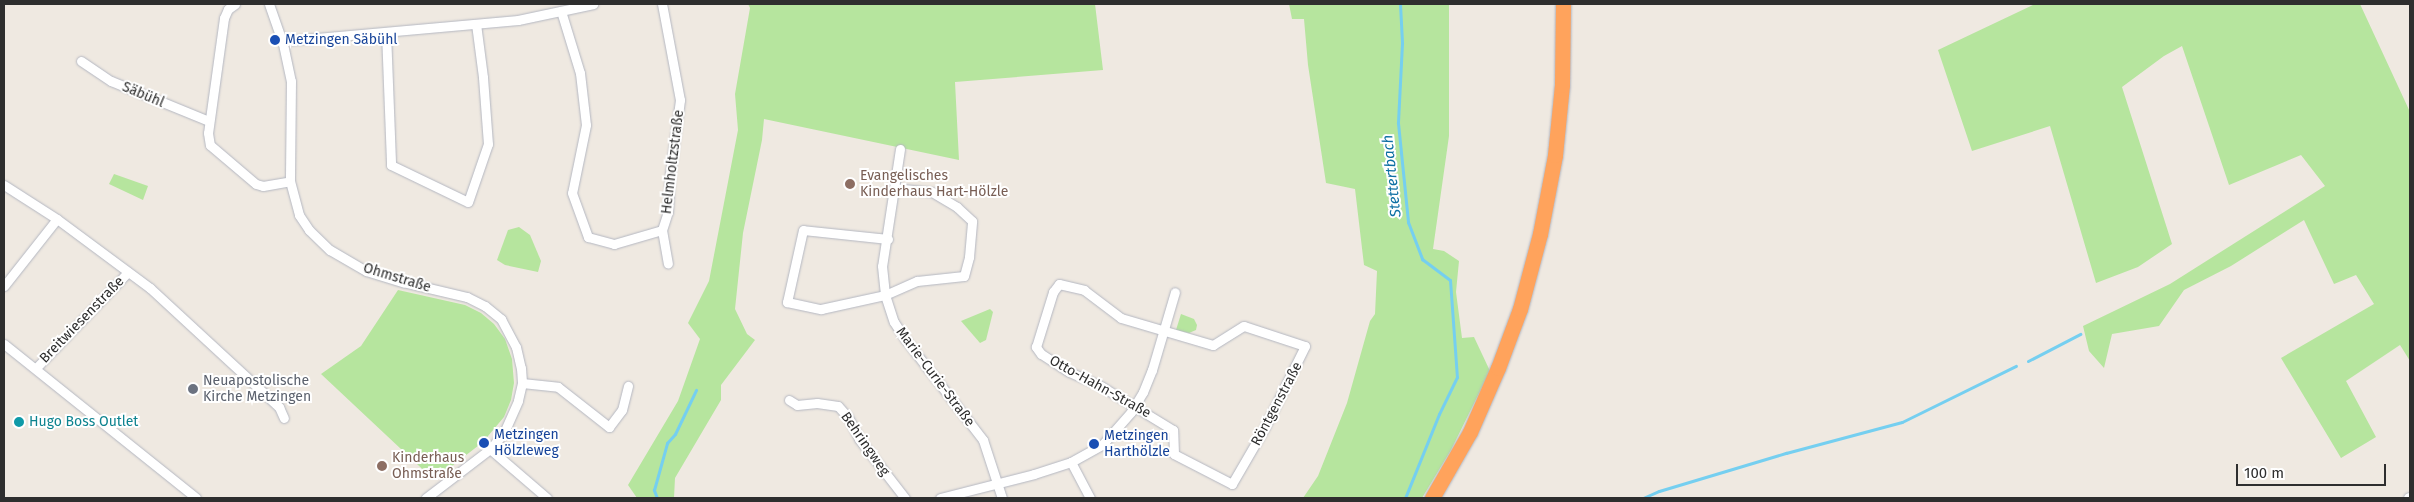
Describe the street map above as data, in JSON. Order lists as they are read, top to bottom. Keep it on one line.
{"streets":{"street":["Säbühl","Helmholtzstraße","Ohmstraße","Breitwiesenstraße","Marie-Curie-Straße","Otto-Hahn-Straße","Röntgenstraße","Behringweg"]},"crossings":[["Otto-Hahn-Straße","Röntgenstraße"]],"water":["Stettertbach"],"places":["Metzingen Säbühl","Evangelisches Kinderhaus Hart-Hölzle","Neuapostolische Kirche Metzingen","Hugo Boss Outlet","Metzingen Hölzleweg","Metzingen Harthölzle","Kinderhaus Ohmstraße"],"scale_bar":"100 m"}
